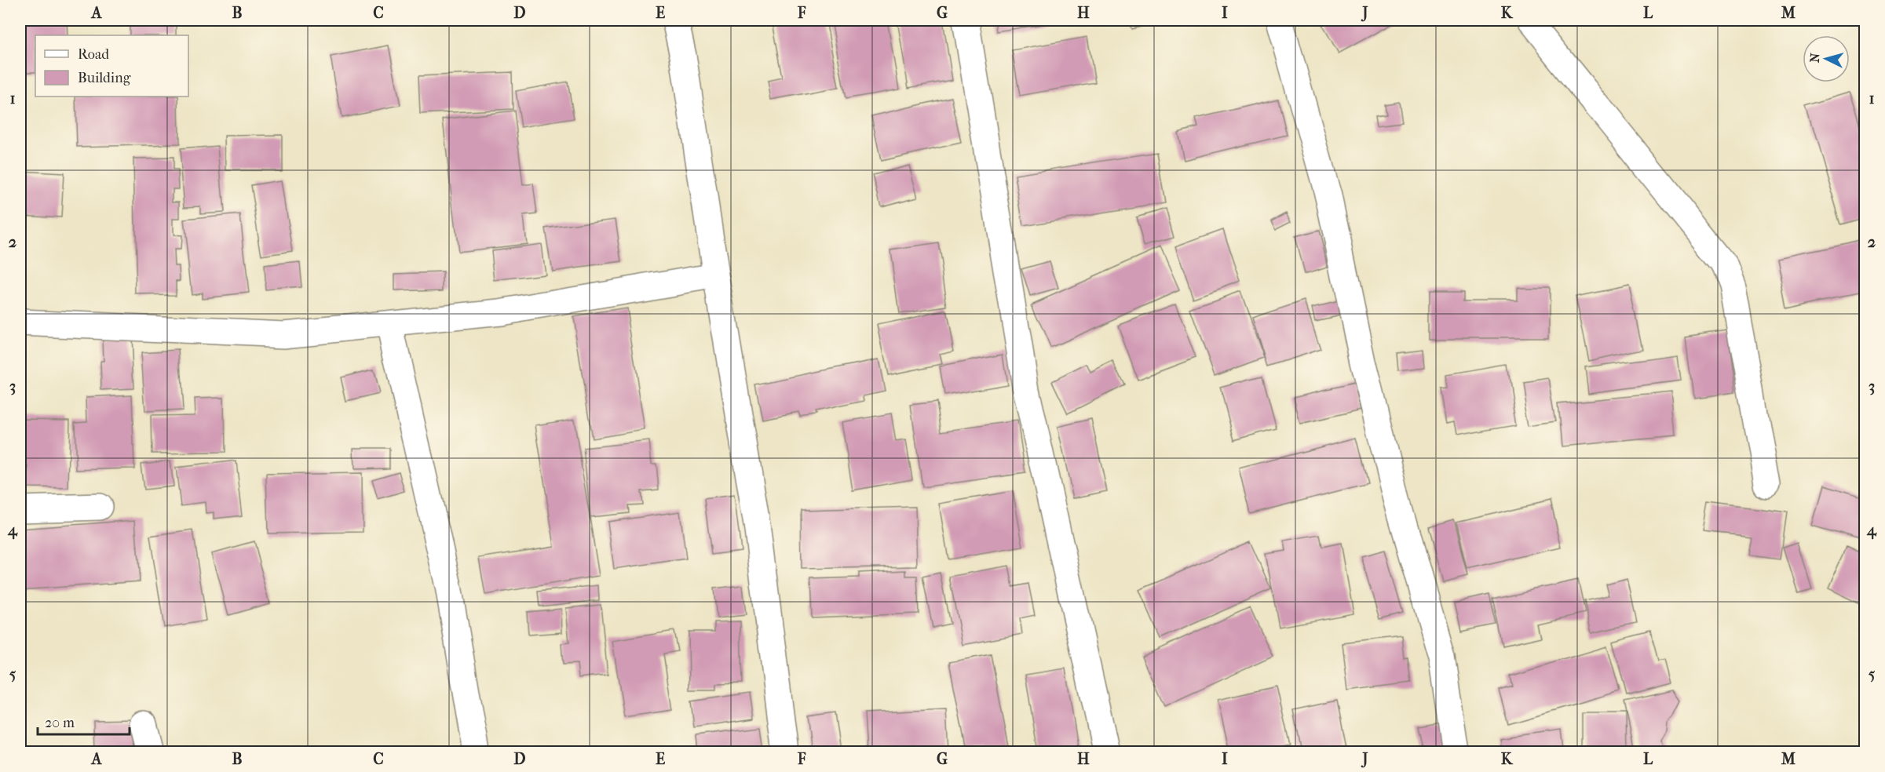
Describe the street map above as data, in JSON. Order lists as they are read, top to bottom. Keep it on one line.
{"legend":["Road","Building"],"scale_bar":"20 m","north":"left","grid":{"columns":["A","B","C","D","E","F","G","H","I","J","K","L","M"],"rows":["1","2","3","4","5"]}}
